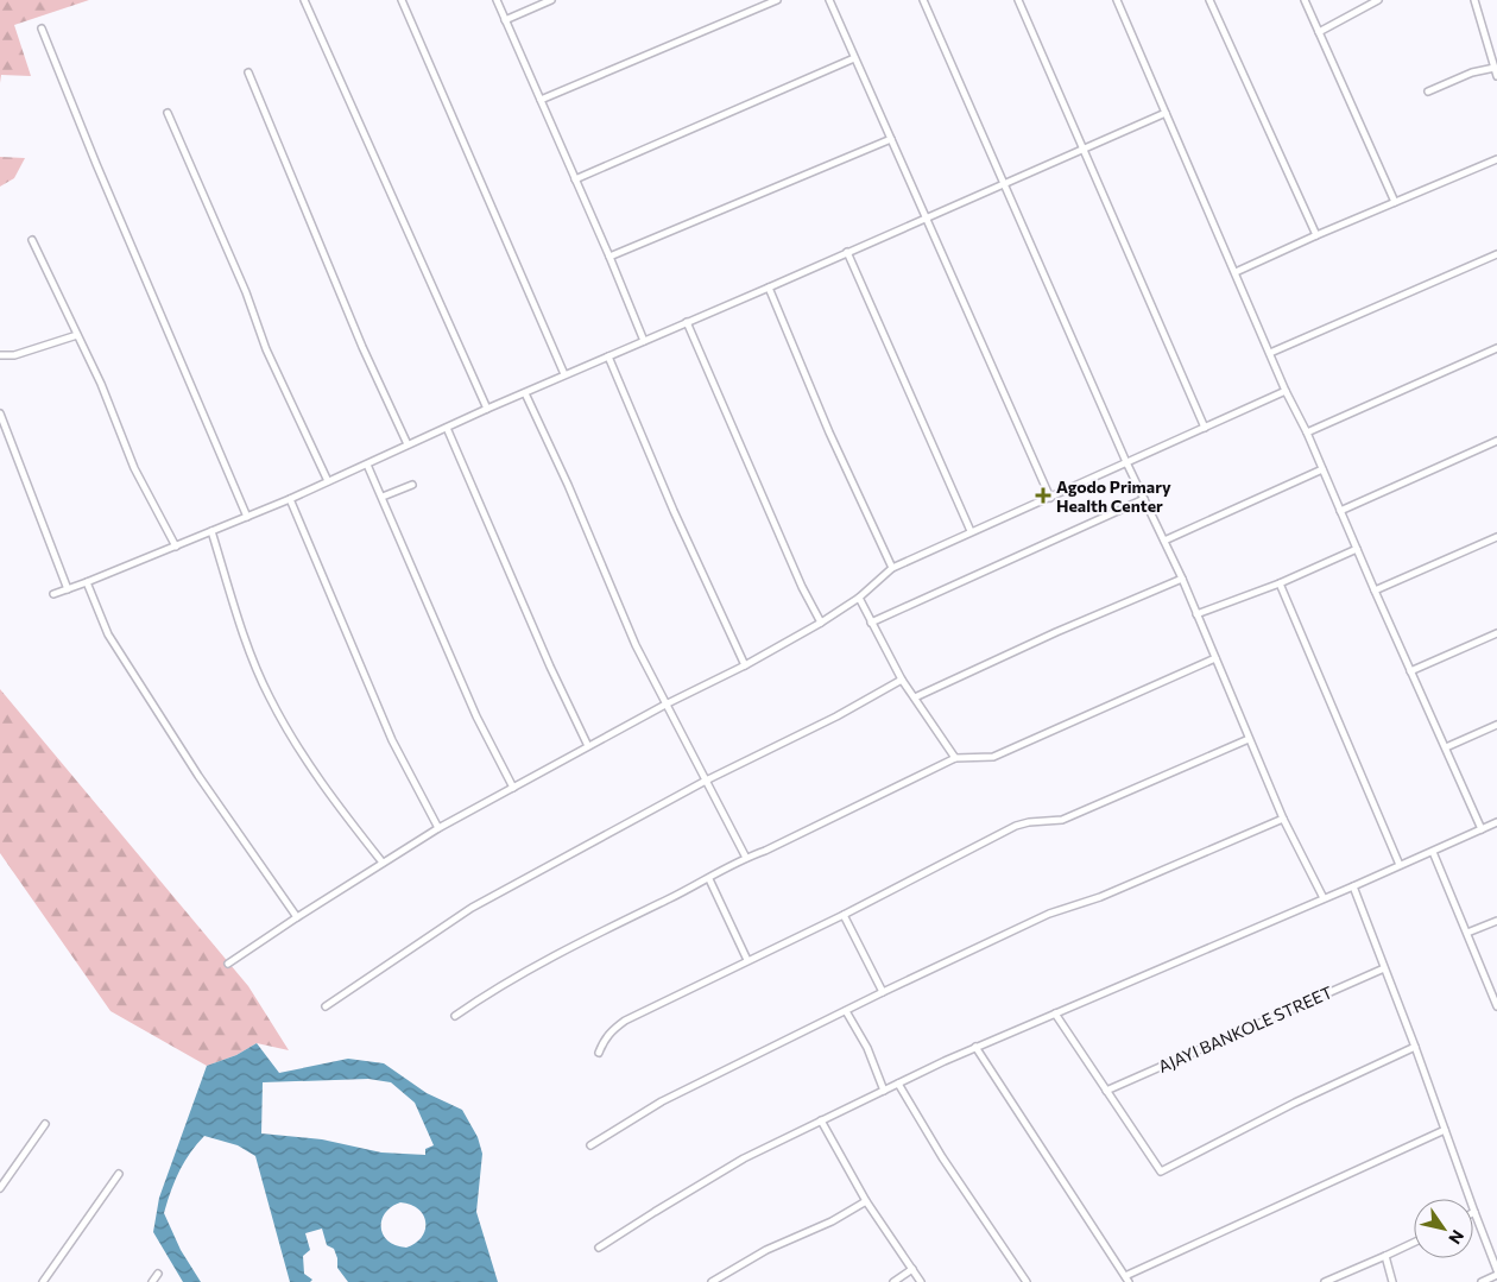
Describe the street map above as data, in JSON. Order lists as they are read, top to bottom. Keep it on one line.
{"streets":{"street":["AJAYI BANKOLE STREET"]},"places":{"health":["Agodo Primary Health Center"]},"north":"bottom right"}
